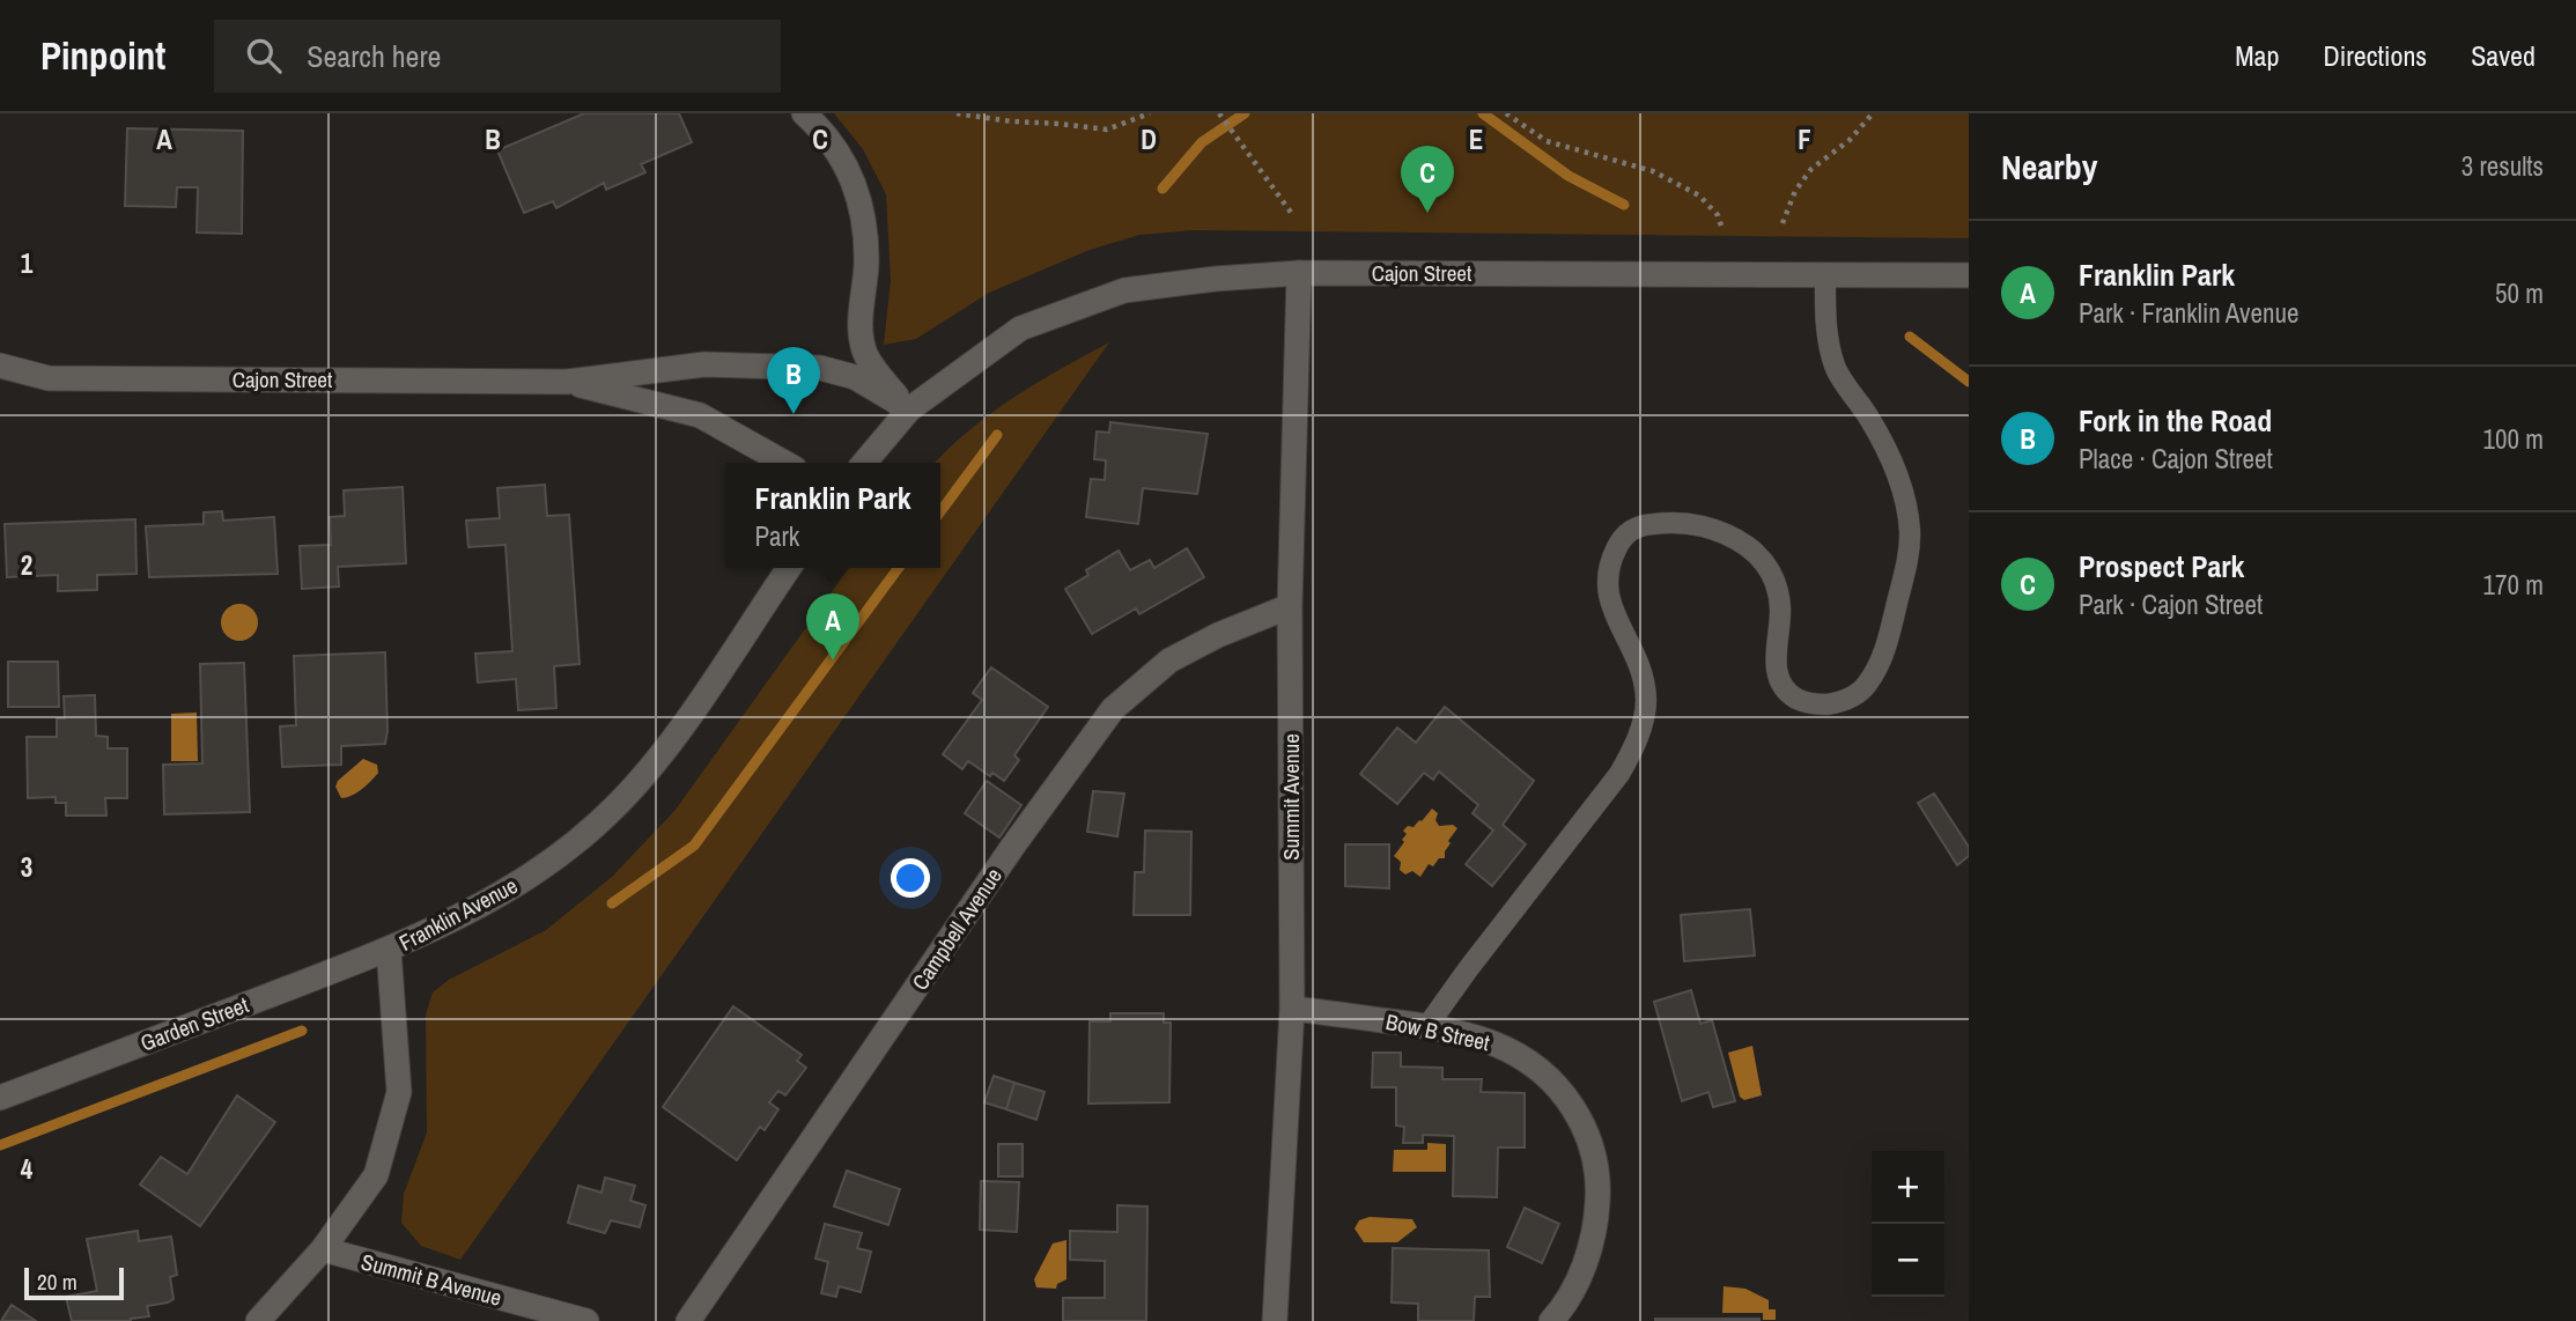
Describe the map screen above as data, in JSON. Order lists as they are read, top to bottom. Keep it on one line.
{"streets":{"street":["Cajon Street","Summit Avenue","Franklin Avenue","Campbell Avenue","Garden Street","Bow B Street","Summit B Avenue"]},"crossings":[["Cajon Street","Summit Avenue"],["Summit Avenue","Campbell Avenue"],["Summit Avenue","Bow B Street"],["Franklin Avenue","Garden Street"],["Franklin Avenue","Summit B Avenue"]],"scale_bar":"20 m","page":{"header":"Pinpoint","search":"Search here","nav":["Map","Directions","Saved"],"heading":["Nearby","3 results"],"pins":["C","B","A"],"list":[{"mark":"A","name":"Franklin Park","note":"Park · Franklin Avenue","value":"50 m"},{"mark":"B","name":"Fork in the Road","note":"Place · Cajon Street","value":"100 m"},{"mark":"C","name":"Prospect Park","note":"Park · Cajon Street","value":"170 m"}],"popup":["Franklin Park","Park"],"map_buttons":["+","−"],"scale":"20 m"},"grid":{"columns":["A","B","C","D","E","F"],"rows":["1","2","3","4"]}}
